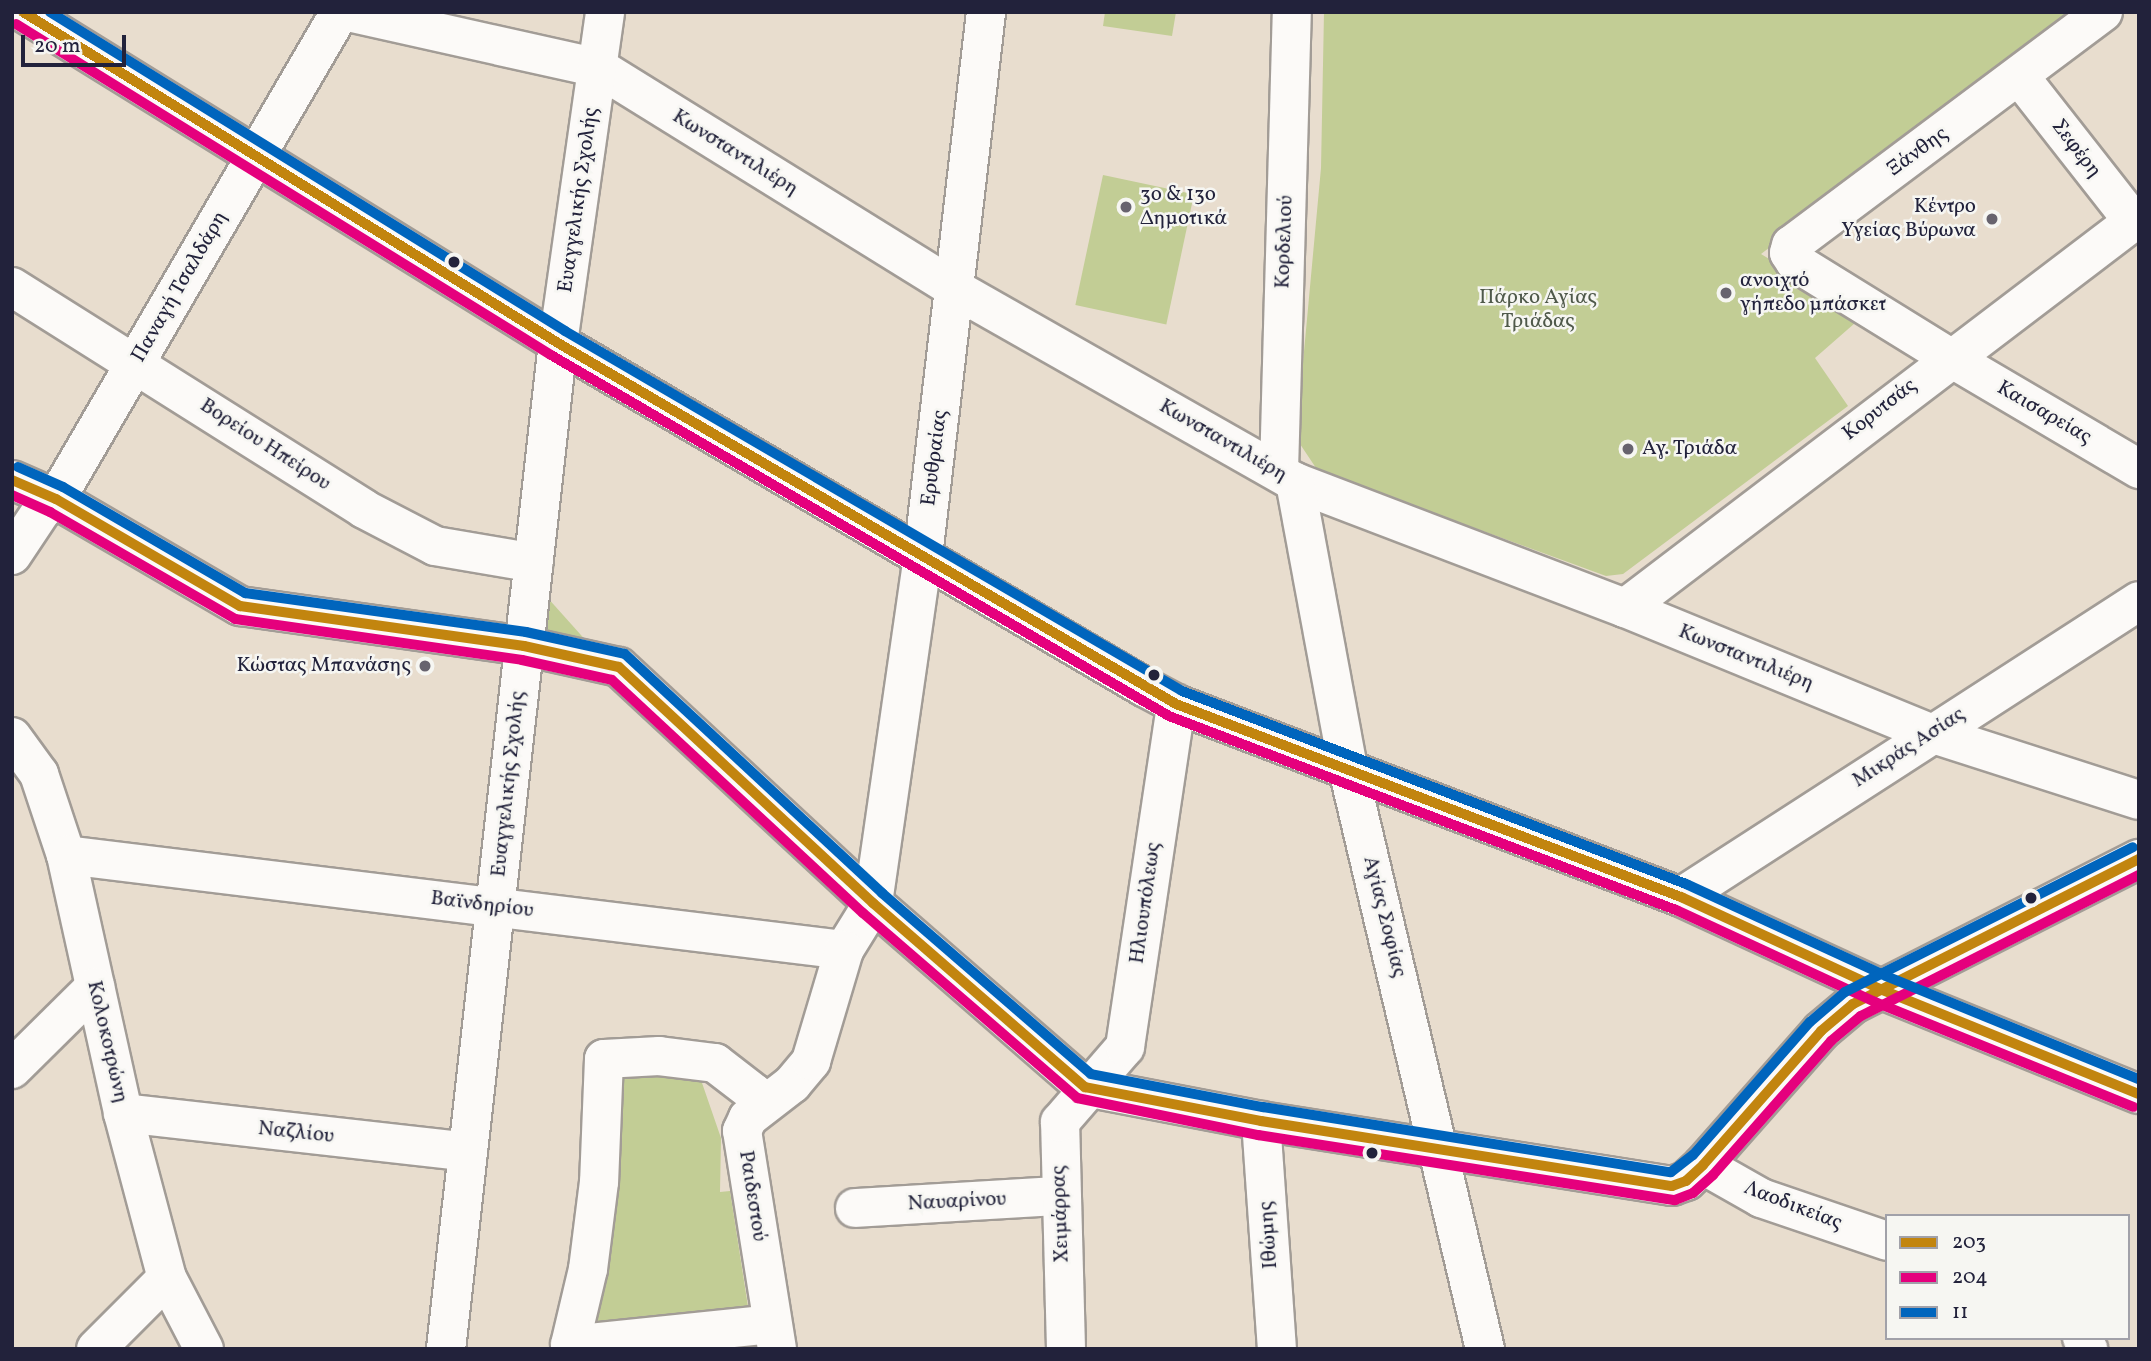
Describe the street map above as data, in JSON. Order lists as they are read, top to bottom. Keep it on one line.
{"streets":{"street":["Σεφέρη","Ξάνθης","Κωνσταντιλιέρη","Ευαγγελικής Σχολής","Κορδελιού","Παναγή Τσαλδάρη","Κορυτσάς","Καισαρείας","Βορείου Ηπείρου","Ερυθραίας","Μικράς Ασίας","Ηλιουπόλεως","Βαϊνδηρίου","Αγίας Σοφίας","Κολοκοτρώνη","Ναζλίου","Ραιδεστού","Ναυαρίνου","Λαοδικείας","Χειμάρρας","Ιθώμης"]},"crossings":[["Σεφέρη","Ξάνθης"],["Σεφέρη","Κορυτσάς"],["Ξάνθης","Κορυτσάς"],["Ξάνθης","Καισαρείας"],["Κωνσταντιλιέρη","Ευαγγελικής Σχολής"],["Κωνσταντιλιέρη","Κορδελιού"],["Κωνσταντιλιέρη","Κορυτσάς"],["Κωνσταντιλιέρη","Ερυθραίας"],["Κωνσταντιλιέρη","Μικράς Ασίας"],["Κωνσταντιλιέρη","Αγίας Σοφίας"],["Ευαγγελικής Σχολής","Βορείου Ηπείρου"],["Ευαγγελικής Σχολής","Βαϊνδηρίου"],["Ευαγγελικής Σχολής","Ναζλίου"],["Κορδελιού","Αγίας Σοφίας"],["Παναγή Τσαλδάρη","Βορείου Ηπείρου"],["Κορυτσάς","Καισαρείας"],["Ηλιουπόλεως","Χειμάρρας"],["Βαϊνδηρίου","Κολοκοτρώνη"],["Βαϊνδηρίου","Ραιδεστού"],["Κολοκοτρώνη","Ναζλίου"],["Ναυαρίνου","Χειμάρρας"]],"parks":["Πάρκο Αγίας Τριάδας"],"places":["3o & 13o Δημοτικά","Κέντρο Υγείας Βύρωνα","ανοιχτό γήπεδο μπάσκετ","Αγ. Τριάδα","Κώστας Μπανάσης"],"lines":["transit line 203","transit line 11","transit line 204"],"legend":["203","204","11"],"scale_bar":"20 m"}
